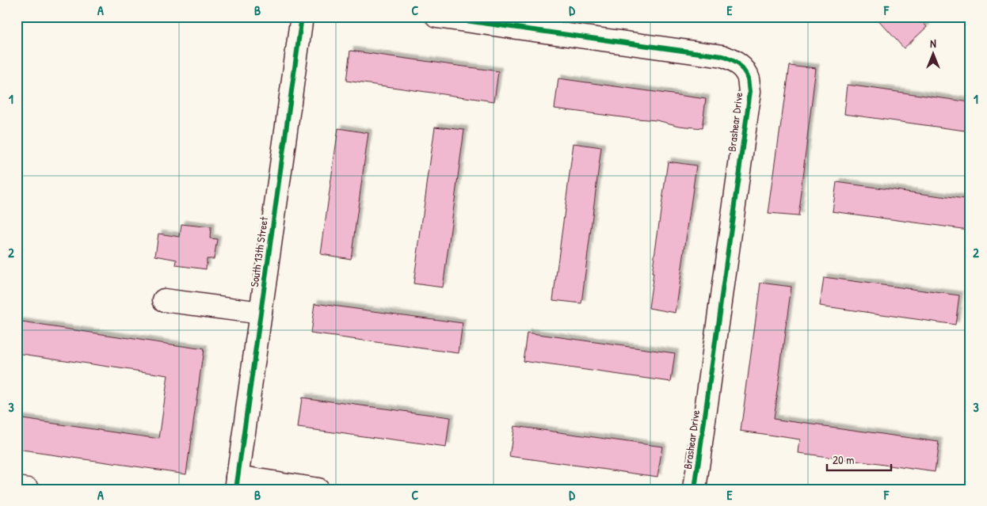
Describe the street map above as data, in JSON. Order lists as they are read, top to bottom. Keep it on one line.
{"streets":{"street":["Brashear Drive","South 13th Street"]},"scale_bar":"20 m","north":"top","grid":{"columns":["A","B","C","D","E","F"],"rows":["1","2","3"]}}
